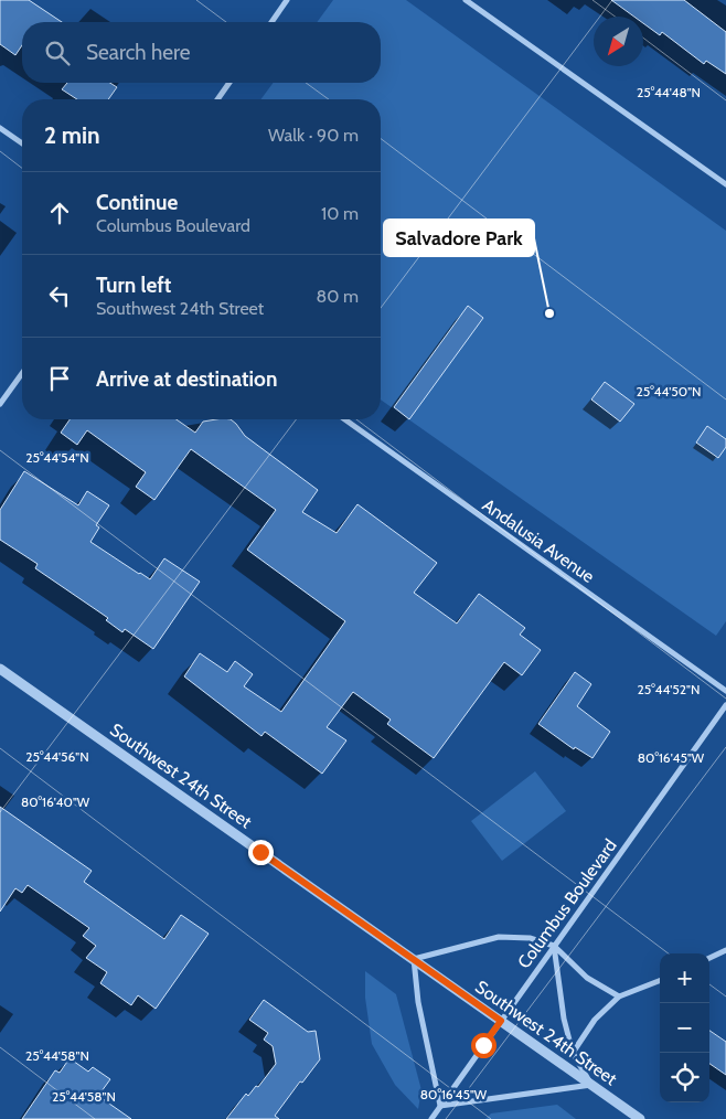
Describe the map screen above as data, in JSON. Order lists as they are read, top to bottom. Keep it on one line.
{"streets":{"street":["Andalusia Avenue","Southwest 24th Street","Columbus Boulevard"]},"crossings":[["Southwest 24th Street","Columbus Boulevard"]],"places":["Salvadore Park"],"north":"bottom left","page":{"search":"Search here","heading":["2 min","Walk · 90 m"],"list":[["Continue","Columbus Boulevard","10 m"],["Turn left","Southwest 24th Street","80 m"],"Arrive at destination"],"map_buttons":["+","−"]},"coordinates":["25°44'48\"N","25°44'50\"N","25°44'54\"N","25°44'52\"N","25°44'56\"N","80°16'45\"W","80°16'40\"W","25°44'58\"N"]}
